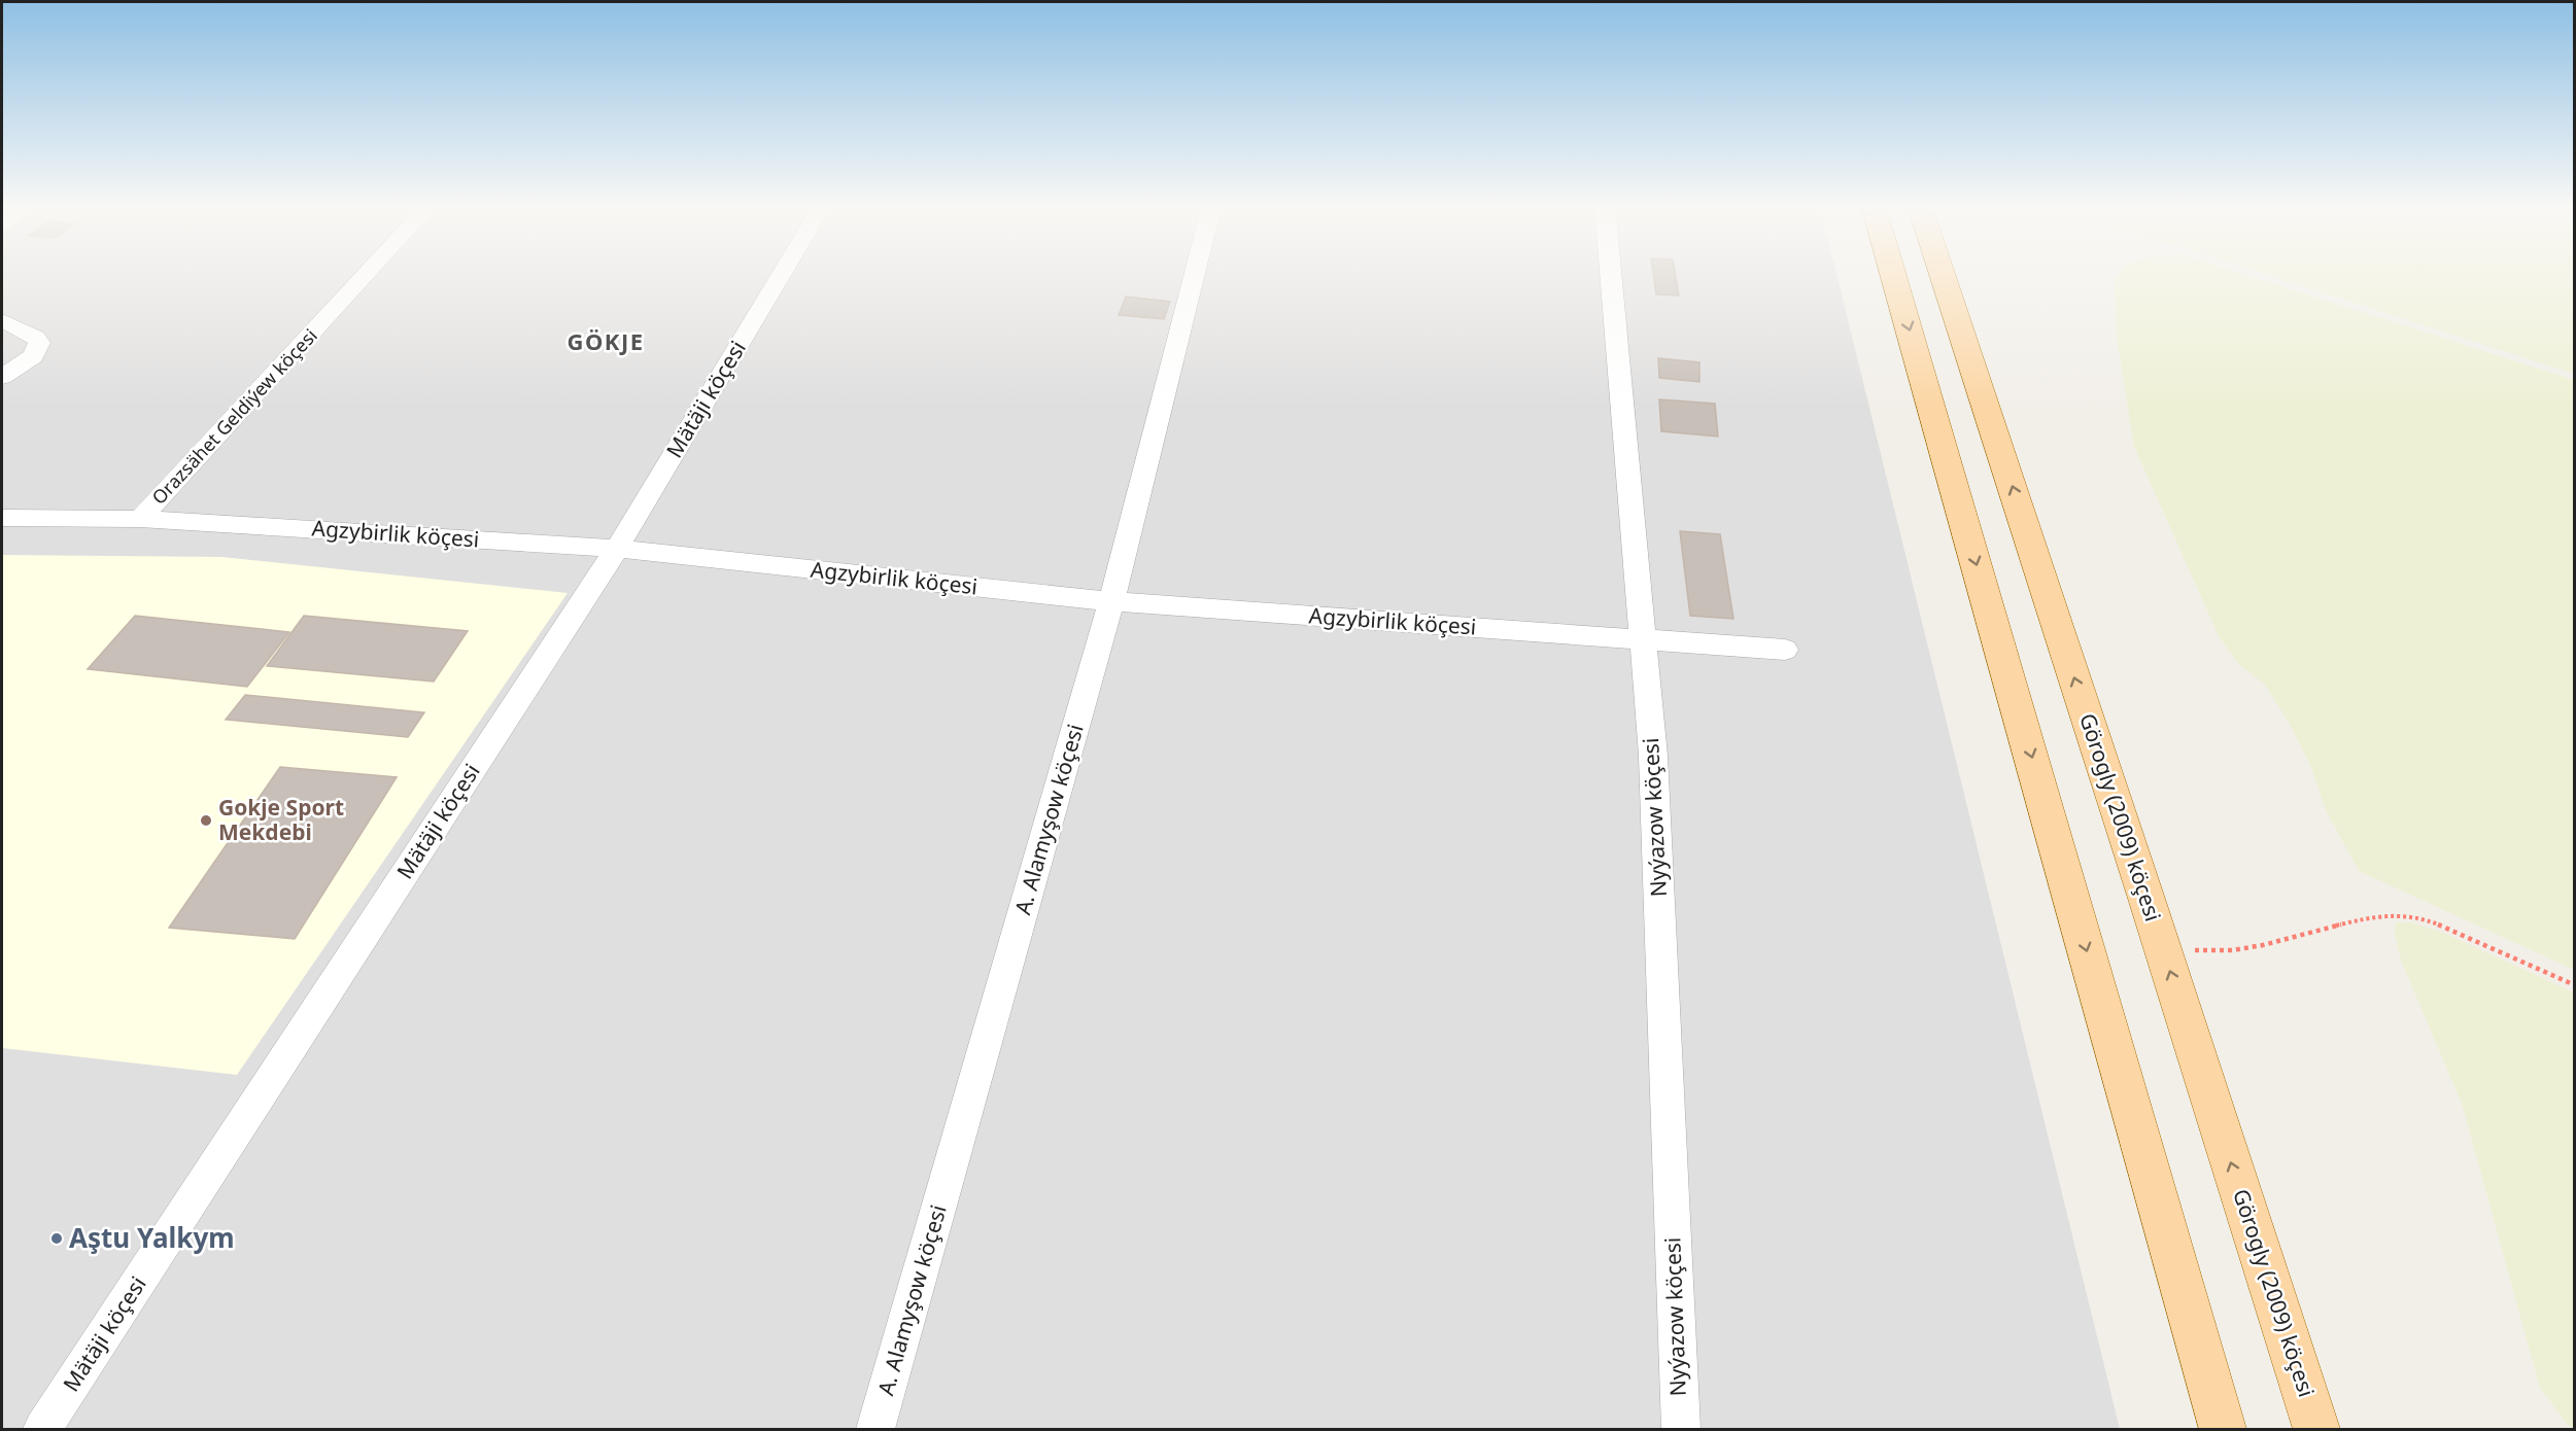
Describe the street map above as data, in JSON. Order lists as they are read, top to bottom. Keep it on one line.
{"streets":{"main road":["Görogly (2009) köçesi"],"street":["Mätäji köçesi","Orazsähet Geldiýew köçesi","Agzybirlik köçesi","Nyýazow köçesi","A. Alamyşow köçesi"]},"crossings":[["Mätäji köçesi","Agzybirlik köçesi"],["Orazsähet Geldiýew köçesi","Agzybirlik köçesi"],["Agzybirlik köçesi","Nyýazow köçesi"],["Agzybirlik köçesi","A. Alamyşow köçesi"]],"districts":["GÖKJE"],"places":["Gokje Sport Mekdebi","Aştu Yalkym"]}
